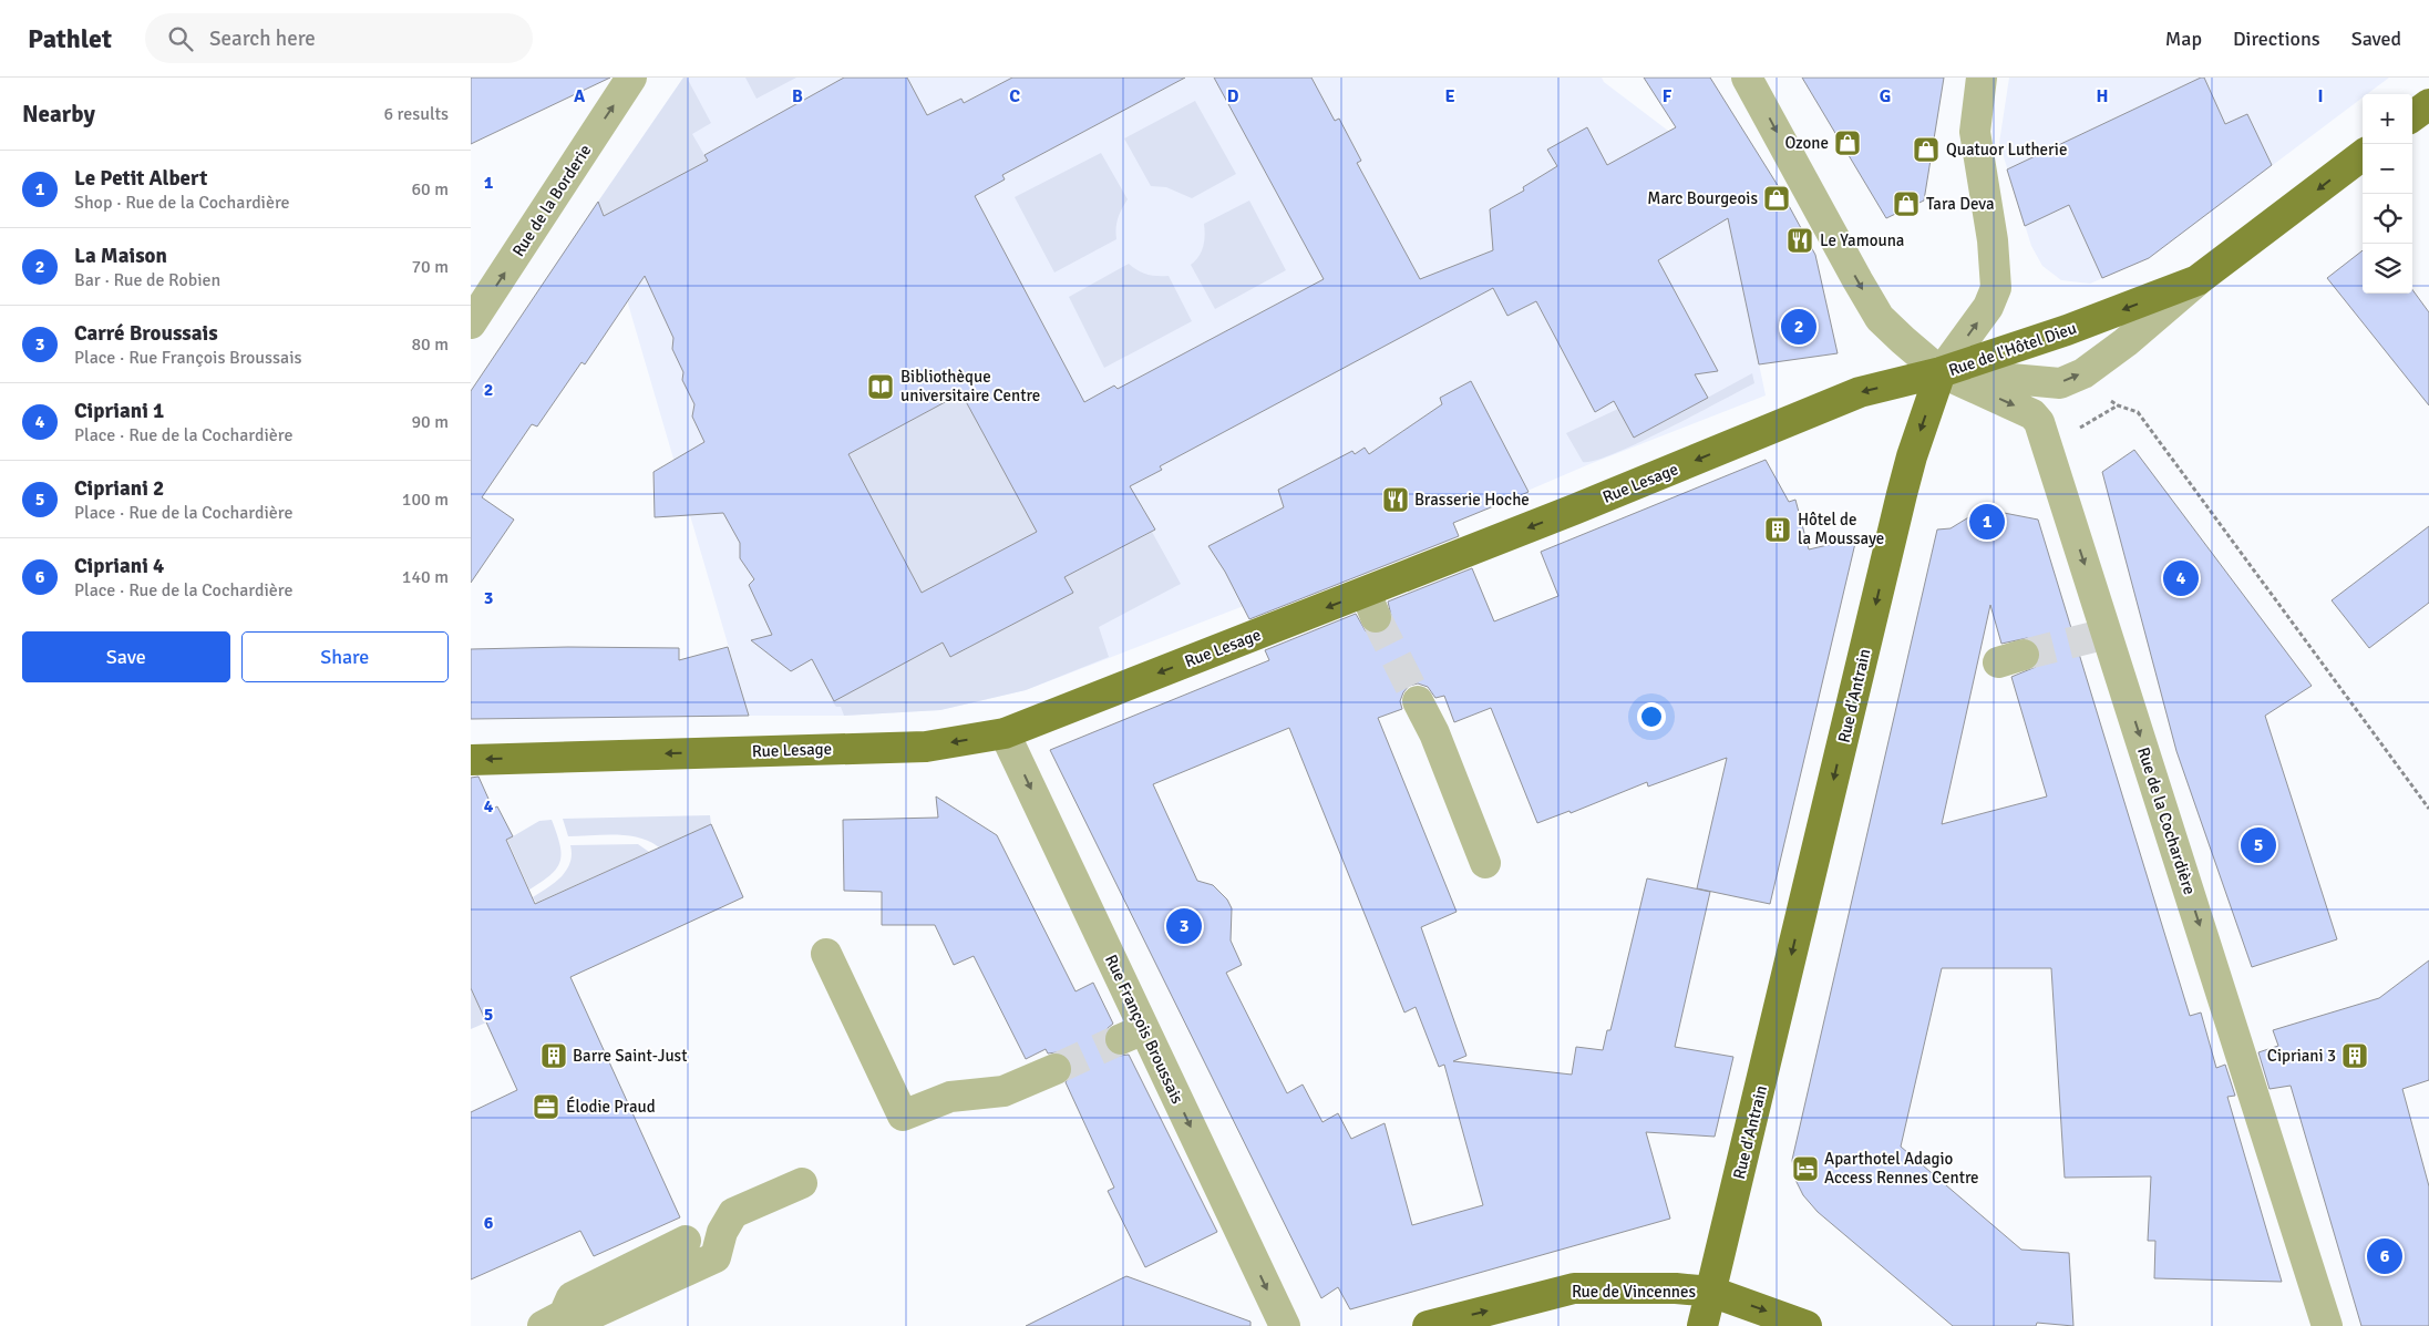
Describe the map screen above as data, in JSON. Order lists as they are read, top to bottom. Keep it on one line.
{"streets":{"main road":["Rue de l'Hôtel Dieu","Rue Lesage","Rue d'Antrain","Rue de Vincennes"],"street":["Rue de la Borderie","Rue de la Cochardière","Rue François Broussais"]},"crossings":[["Rue de l'Hôtel Dieu","Rue Lesage"],["Rue de l'Hôtel Dieu","Rue d'Antrain"],["Rue de l'Hôtel Dieu","Rue de la Cochardière"],["Rue Lesage","Rue d'Antrain"],["Rue Lesage","Rue de la Cochardière"],["Rue Lesage","Rue François Broussais"],["Rue d'Antrain","Rue de la Cochardière"],["Rue d'Antrain","Rue de Vincennes"]],"one_way":["Rue de la Borderie","Rue Lesage","Rue de la Cochardière","Rue François Broussais","Rue de Vincennes"],"places":{"shop":["Ozone","Quatuor Lutherie","Marc Bourgeois","Tara Deva"],"restaurant":["Le Yamouna","Brasserie Hoche"],"library":["Bibliothèque universitaire Centre"],"building":["Hôtel de la Moussaye","Barre Saint-Just","Cipriani 3"],"office":["Élodie Praud"],"hotel":["Aparthotel Adagio Access Rennes Centre"]},"page":{"header":"Pathlet","search":"Search here","nav":["Map","Directions","Saved"],"heading":["Nearby","6 results"],"map_buttons":["+","−"],"list":[{"mark":"1","name":"Le Petit Albert","note":"Shop · Rue de la Cochardière","value":"60 m"},{"mark":"2","name":"La Maison","note":"Bar · Rue de Robien","value":"70 m"},{"mark":"3","name":"Carré Broussais","note":"Place · Rue François Broussais","value":"80 m"},{"mark":"4","name":"Cipriani 1","note":"Place · Rue de la Cochardière","value":"90 m"},{"mark":"5","name":"Cipriani 2","note":"Place · Rue de la Cochardière","value":"100 m"},{"mark":"6","name":"Cipriani 4","note":"Place · Rue de la Cochardière","value":"140 m"}],"pins":["2","1","4","5","3","6"],"buttons":["Save","Share"]},"grid":{"columns":["A","B","C","D","E","F","G","H","I"],"rows":["1","2","3","4","5","6"]}}
